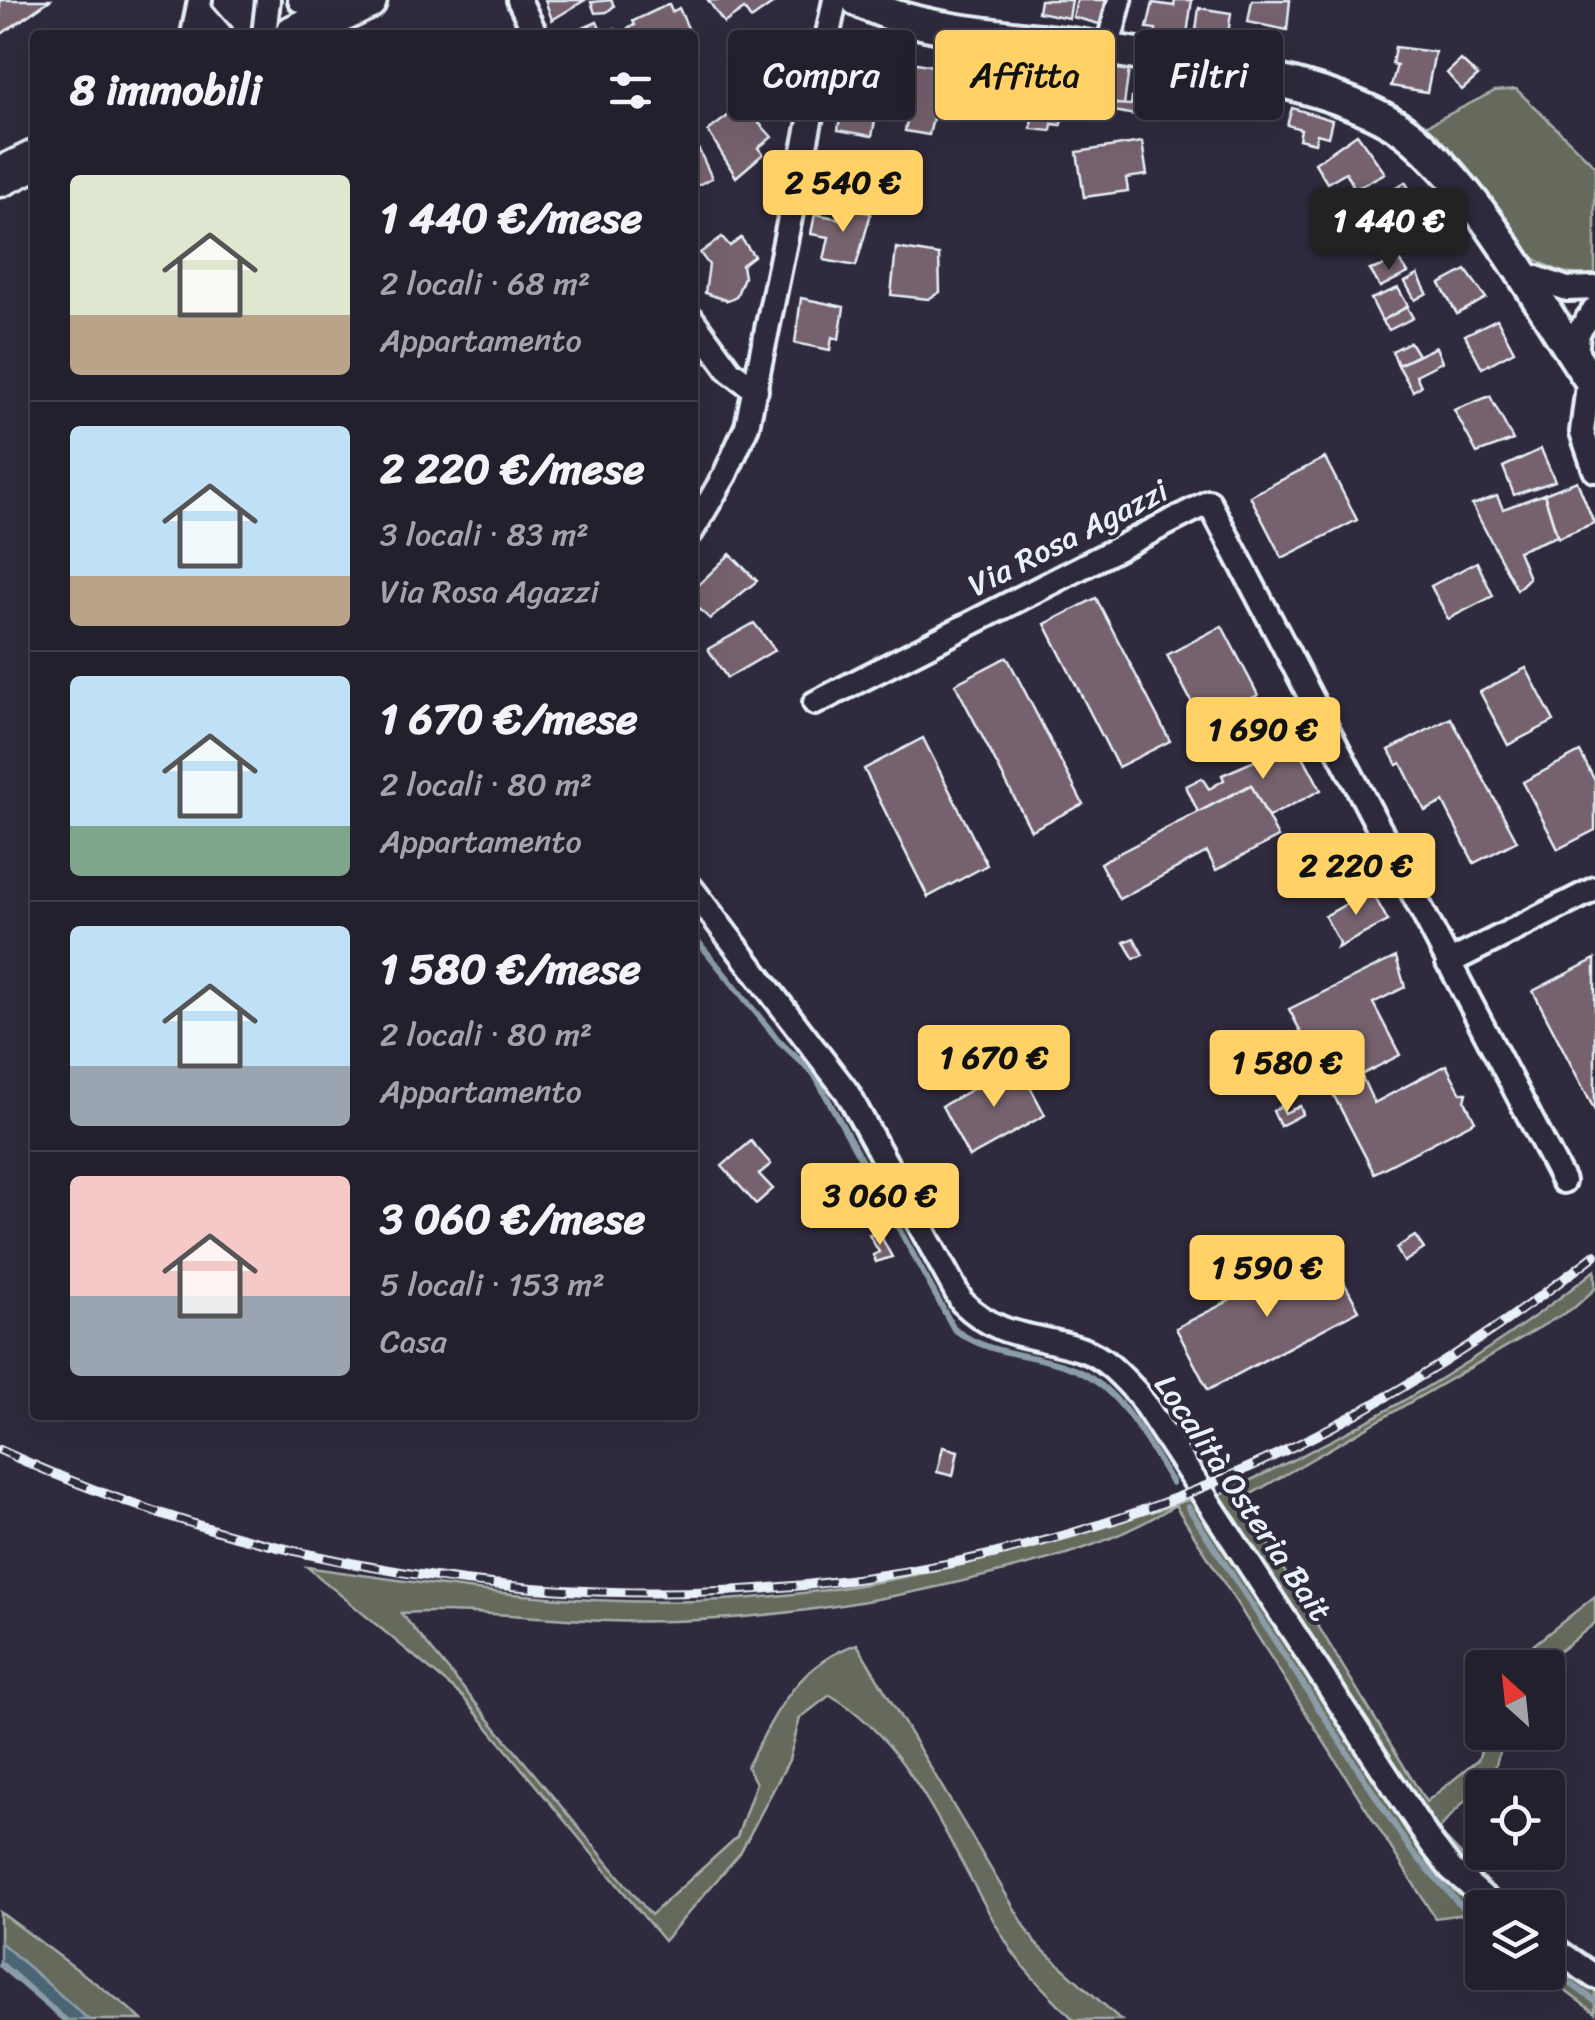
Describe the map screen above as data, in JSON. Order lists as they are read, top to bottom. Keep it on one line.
{"streets":{"street":["Via Rosa Agazzi","Località Osteria Bait"]},"north":"top left","page":{"chip":["Compra","Affitta","Filtri"],"heading":"8 immobili","price":["2 540 €","1 440 €","1 690 €","2 220 €","1 670 €","1 580 €","3 060 €","1 590 €"],"list":[{"name":"1 440 €/mese","note":"2 locali · 68 m² · Appartamento"},{"name":"2 220 €/mese","note":"3 locali · 83 m² · Via Rosa Agazzi"},{"name":"1 670 €/mese","note":"2 locali · 80 m² · Appartamento"},{"name":"1 580 €/mese","note":"2 locali · 80 m² · Appartamento"},{"name":"3 060 €/mese","note":"5 locali · 153 m² · Casa"}]}}
